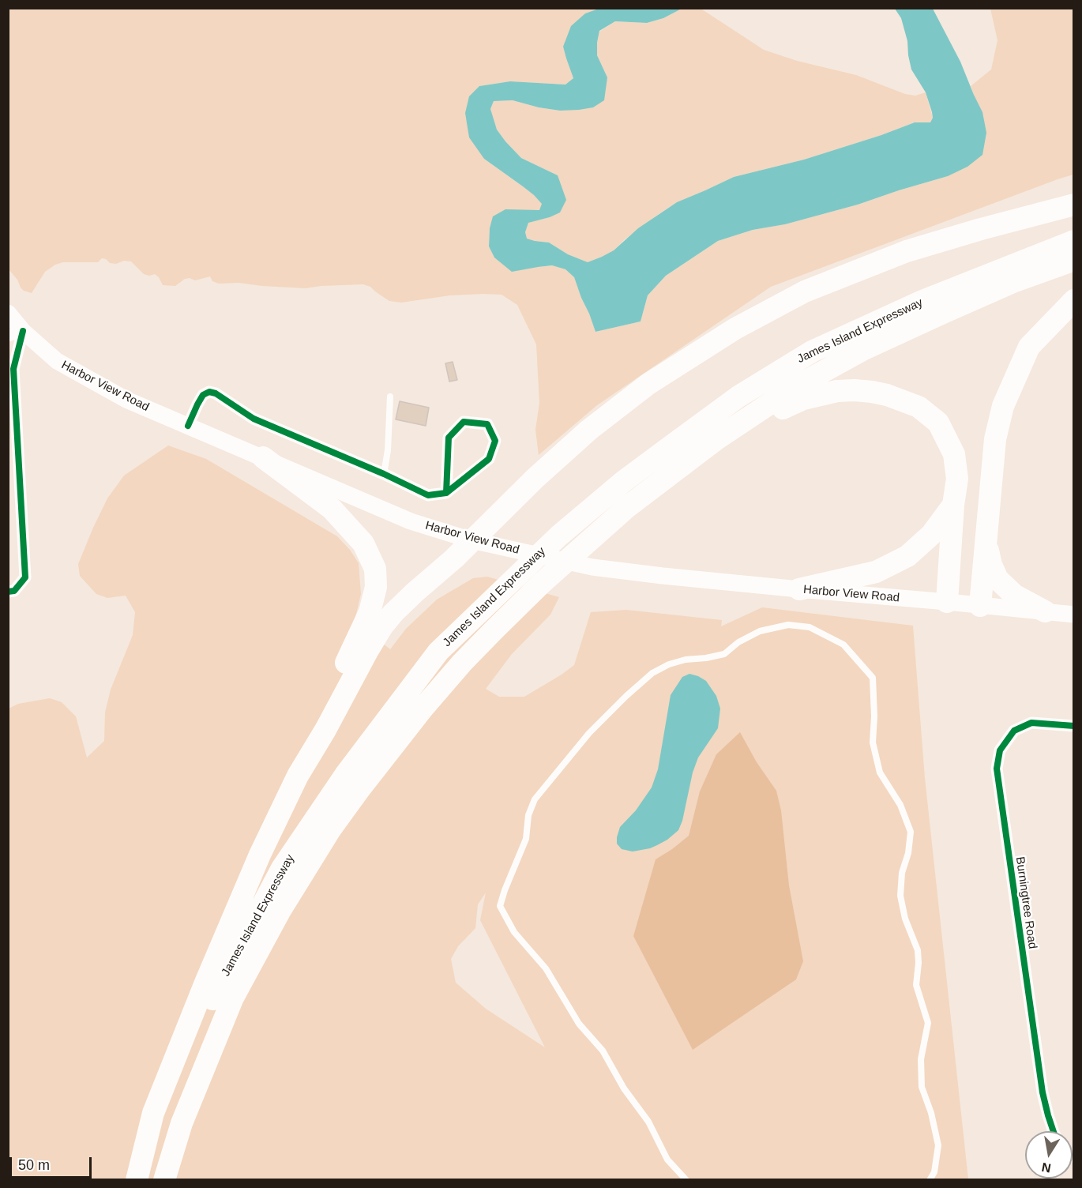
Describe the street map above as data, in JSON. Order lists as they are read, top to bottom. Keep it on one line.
{"streets":{"highway":["James Island Expressway"],"main road":["Harbor View Road"],"street":["Burningtree Road"]},"scale_bar":"50 m","north":"bottom"}
